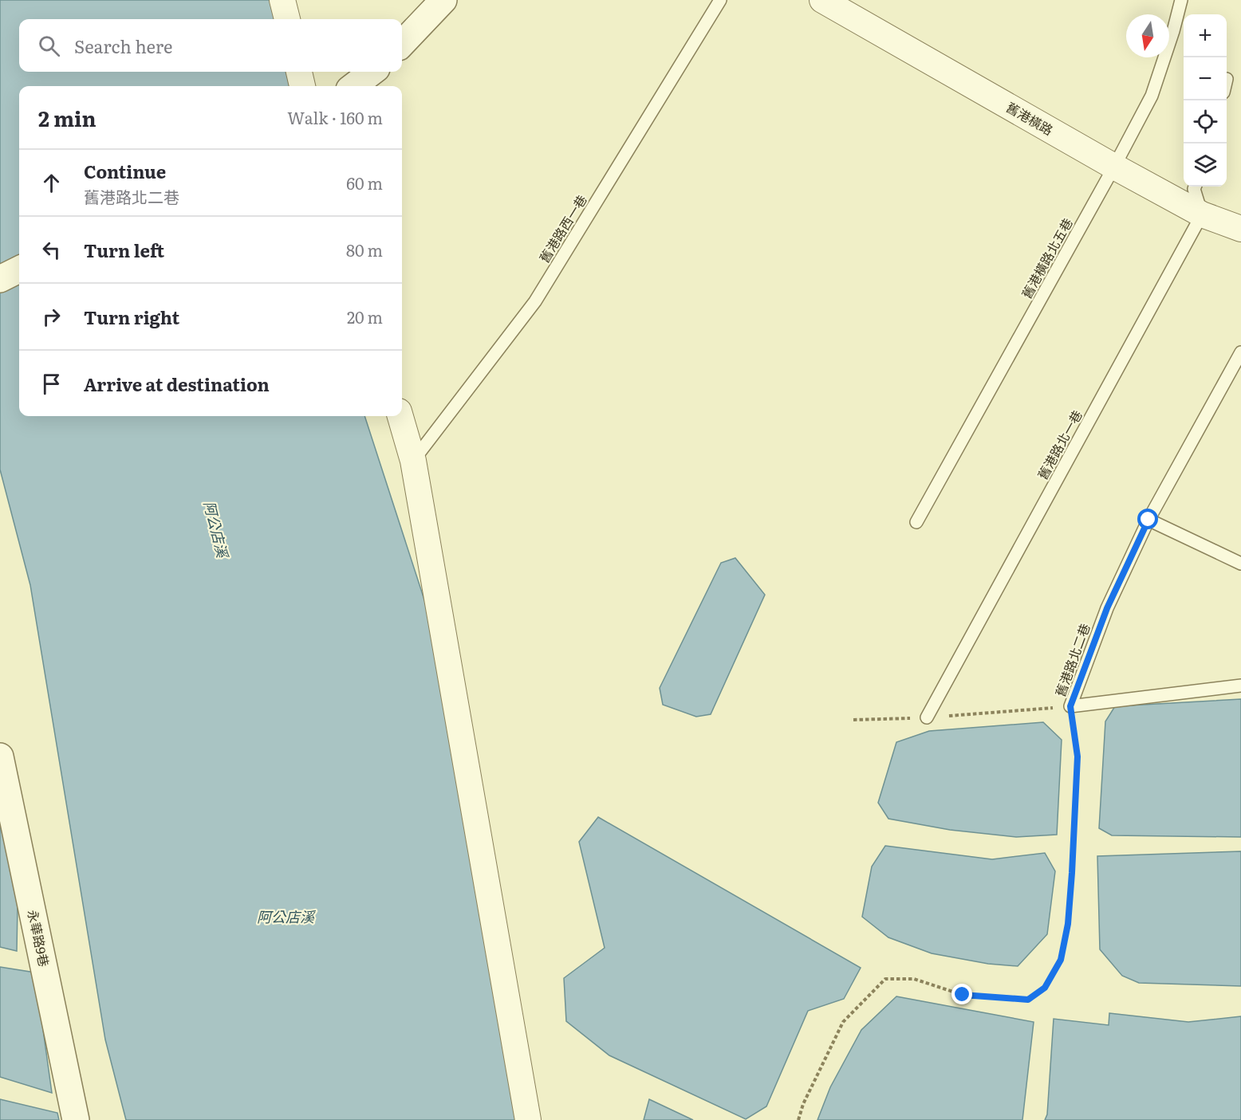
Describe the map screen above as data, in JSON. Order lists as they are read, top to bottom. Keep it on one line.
{"streets":{"street":["舊港橫路","永華路9巷"],"lane":["舊港路西一巷","舊港橫路北五巷","舊港路北一巷","舊港路北二巷"]},"crossings":[["舊港橫路","舊港橫路北五巷"],["舊港橫路","舊港路北一巷"]],"water":["阿公店溪"],"north":"bottom","page":{"map_buttons":["+","−"],"search":"Search here","heading":["2 min","Walk · 160 m"],"list":[["Continue","舊港路北二巷","60 m"],["Turn left","80 m"],["Turn right","20 m"],"Arrive at destination"]}}
